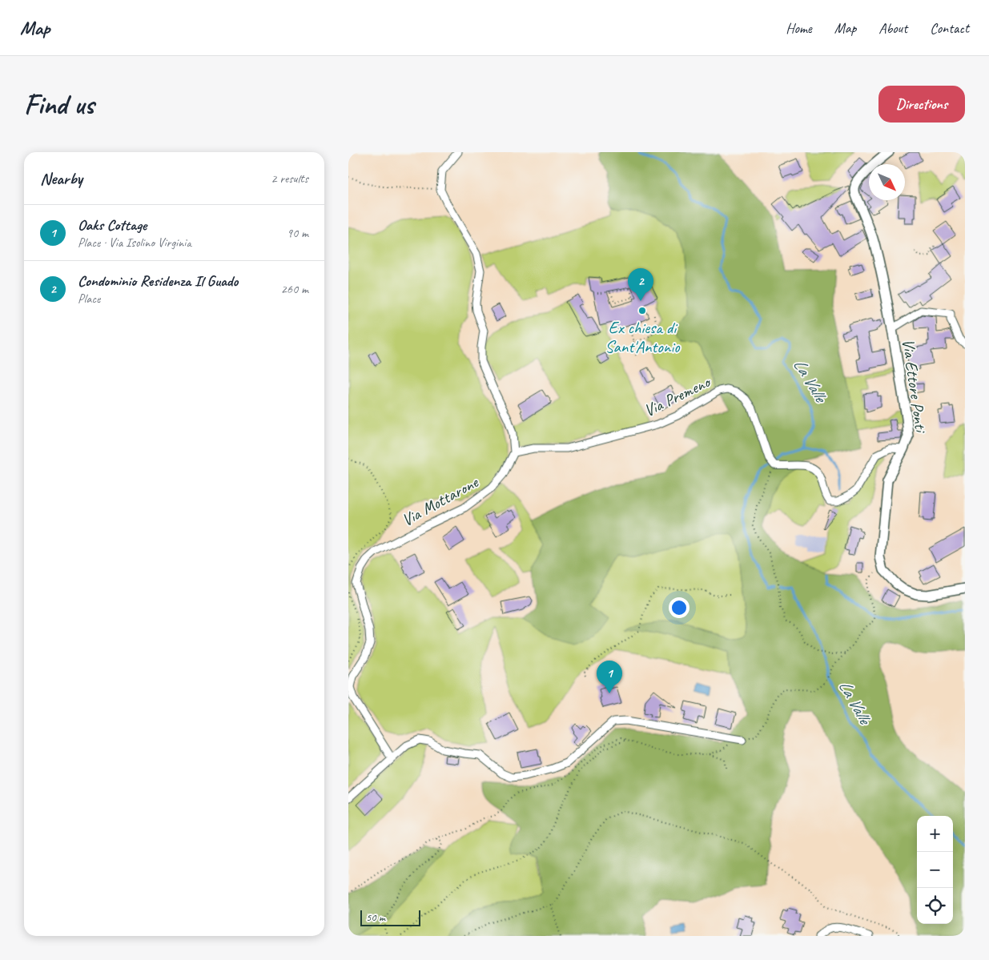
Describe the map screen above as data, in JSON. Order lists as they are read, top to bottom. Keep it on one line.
{"streets":{"street":["Via Ettore Ponti","Via Premeno","Via Mottarone"]},"crossings":[["Via Premeno","Via Mottarone"]],"water":["La Valle"],"places":["Ex chiesa di Sant'Antonio"],"scale_bar":"50 m","north":"bottom right","page":{"header":"Map","nav":["Home","Map","About","Contact"],"buttons":"Directions","title":"Find us","heading":["Nearby","2 results"],"list":[{"mark":"1","name":"Oaks Cottage","note":"Place · Via Isolino Virginia","value":"90 m"},{"mark":"2","name":"Condominio Residenza Il Guado","note":"Place","value":"260 m"}],"pins":["2","1"],"map_buttons":["+","−"],"scale":"50 m"}}
